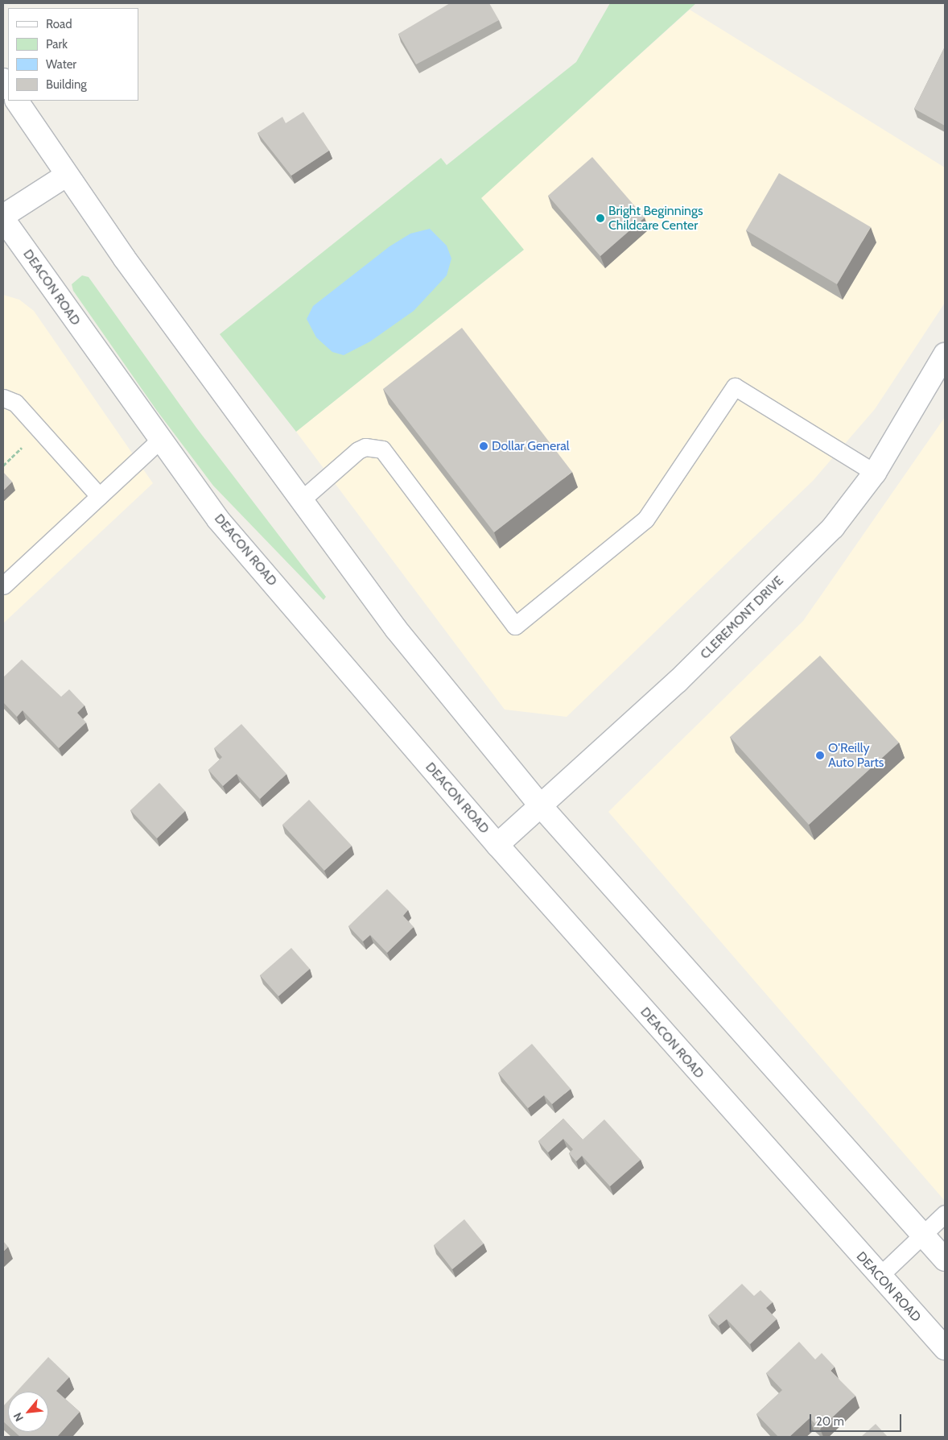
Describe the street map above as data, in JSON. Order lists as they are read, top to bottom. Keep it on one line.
{"streets":{"main road":["DEACON ROAD","CLEREMONT DRIVE"]},"crossings":[["DEACON ROAD","CLEREMONT DRIVE"]],"places":["Bright Beginnings Childcare Center","Dollar General","O'Reilly Auto Parts"],"legend":["Road","Park","Water","Building"],"scale_bar":"20 m","north":"bottom left"}
